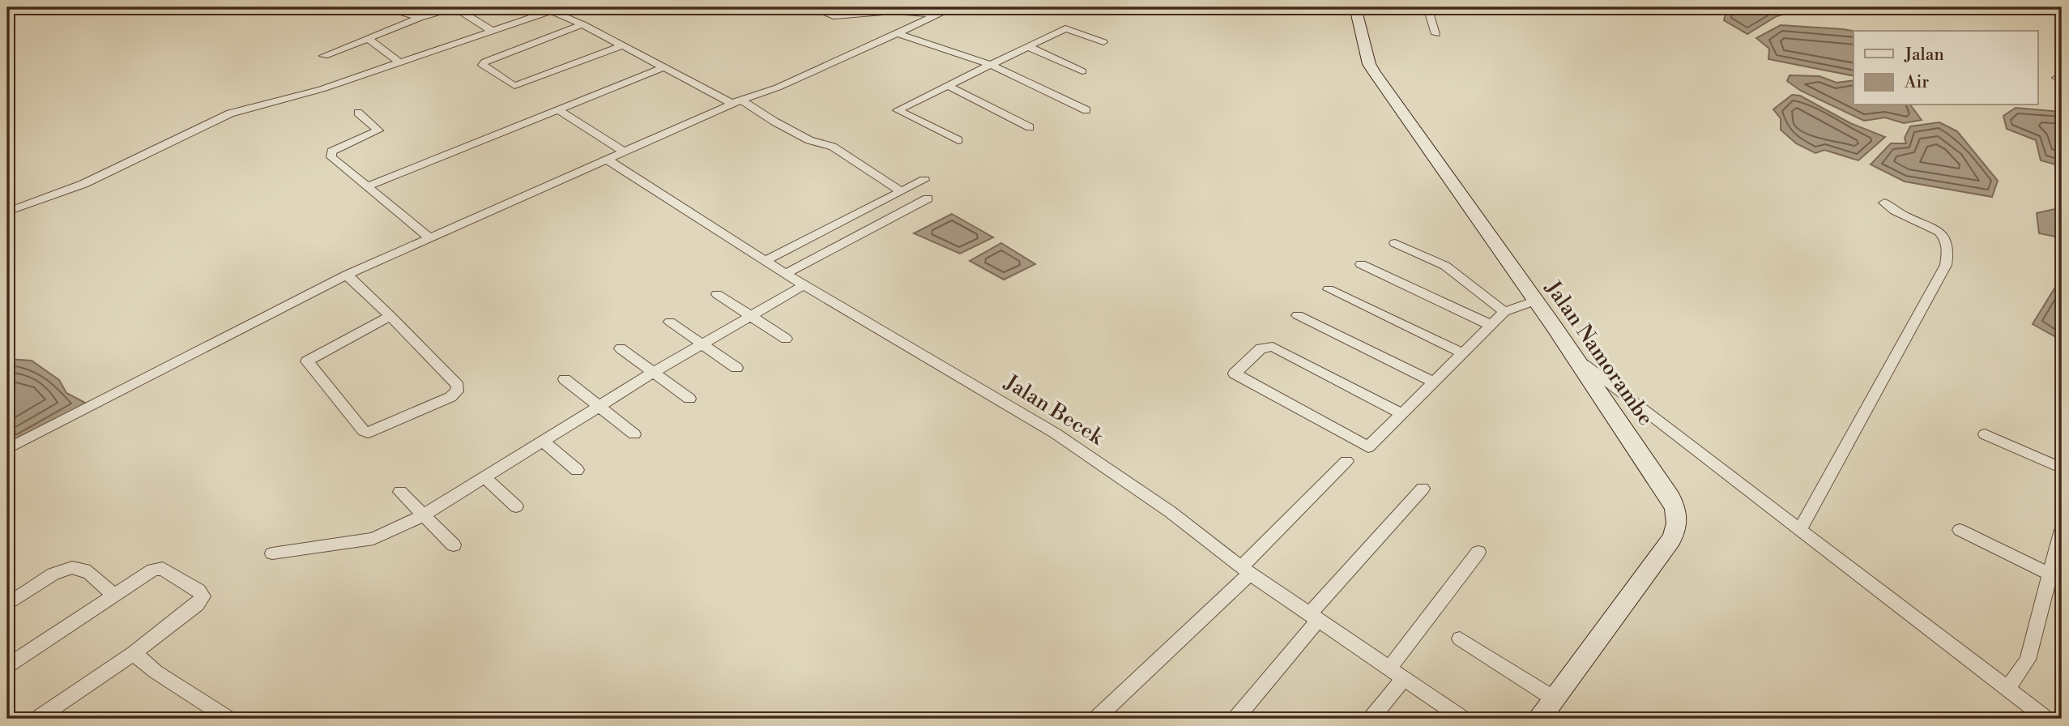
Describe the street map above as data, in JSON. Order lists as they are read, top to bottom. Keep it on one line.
{"streets":{"main road":["Jalan Namorambe"],"street":["Jalan Becek"]},"legend":["Jalan","Air"]}
